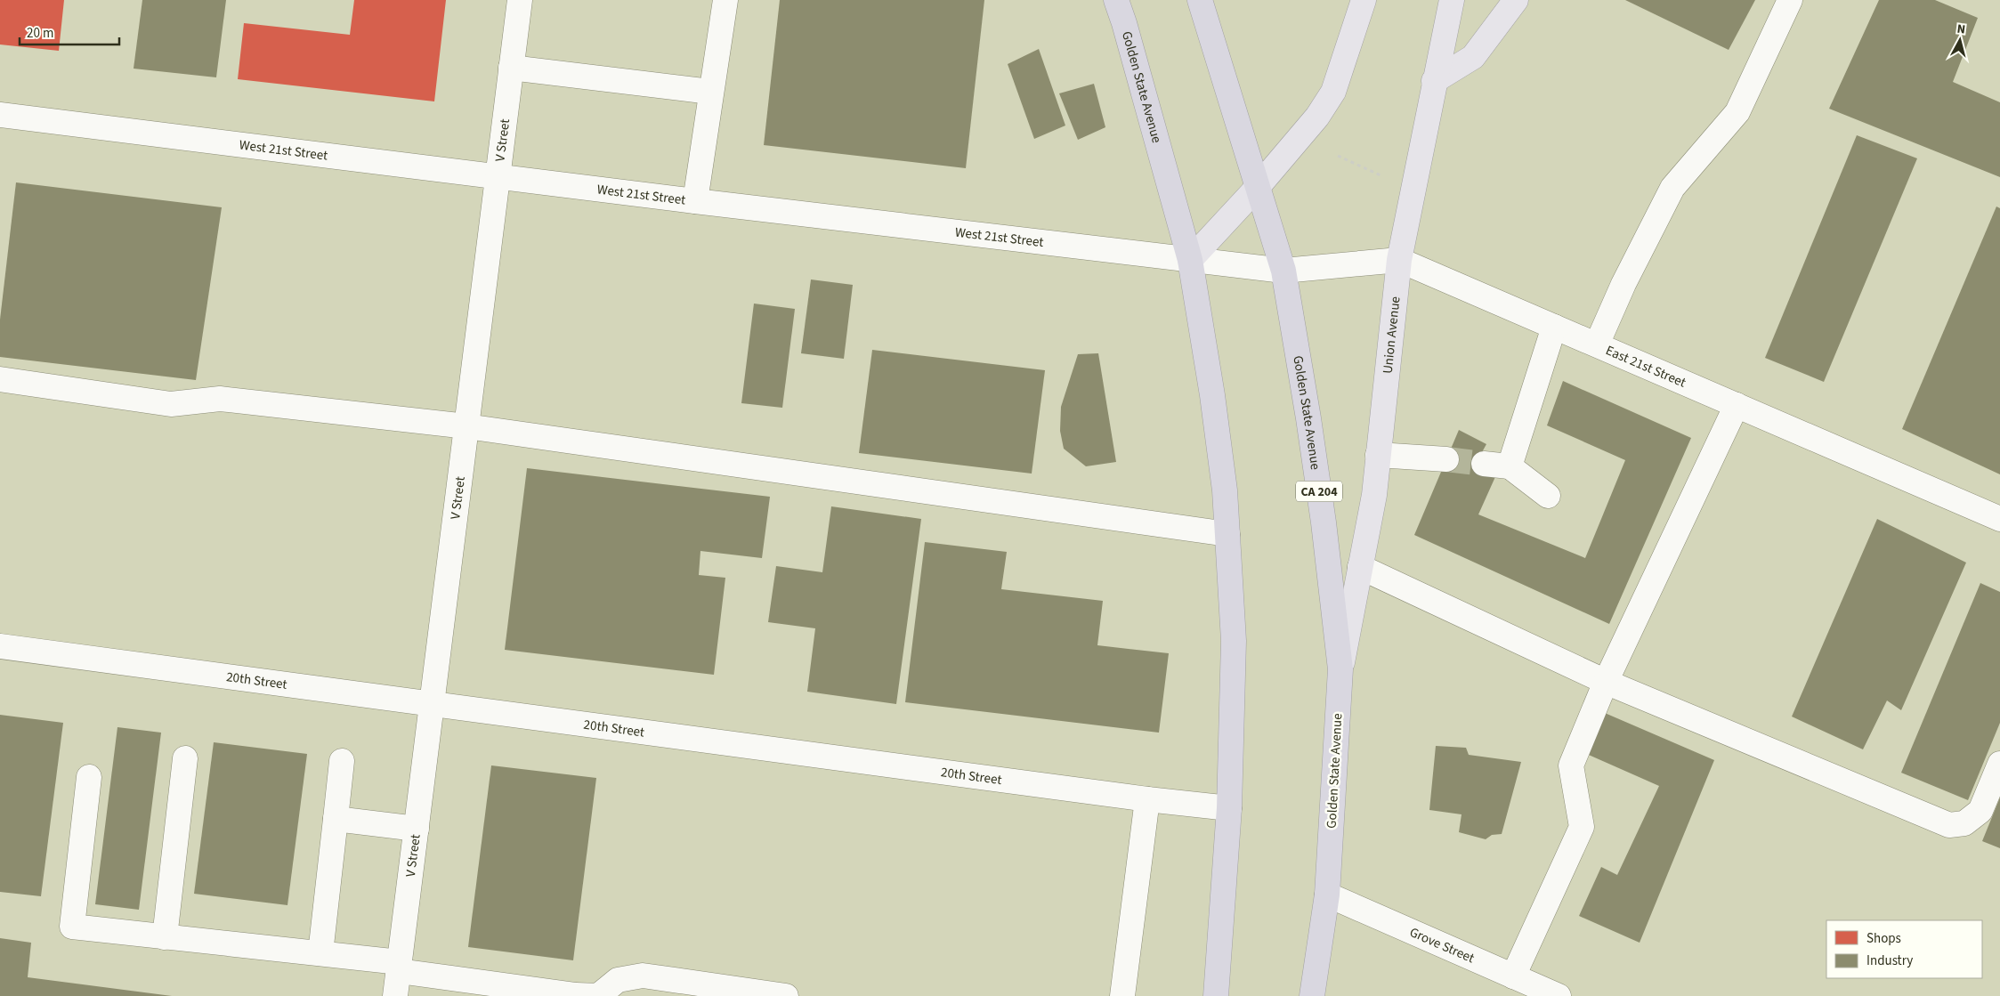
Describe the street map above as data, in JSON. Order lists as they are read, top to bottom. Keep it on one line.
{"streets":{"highway":["Golden State Avenue","CA 204"],"main road":["Union Avenue"],"street":["V Street","West 21st Street","East 21st Street","20th Street","Grove Street"]},"crossings":[["Golden State Avenue","West 21st Street"],["Golden State Avenue","Union Avenue"],["Golden State Avenue","East 21st Street"],["Golden State Avenue","20th Street"],["Golden State Avenue","Grove Street"],["V Street","West 21st Street"],["V Street","20th Street"],["West 21st Street","East 21st Street"],["Union Avenue","East 21st Street"]],"legend":["Shops","Industry"],"scale_bar":"20 m","north":"top"}
